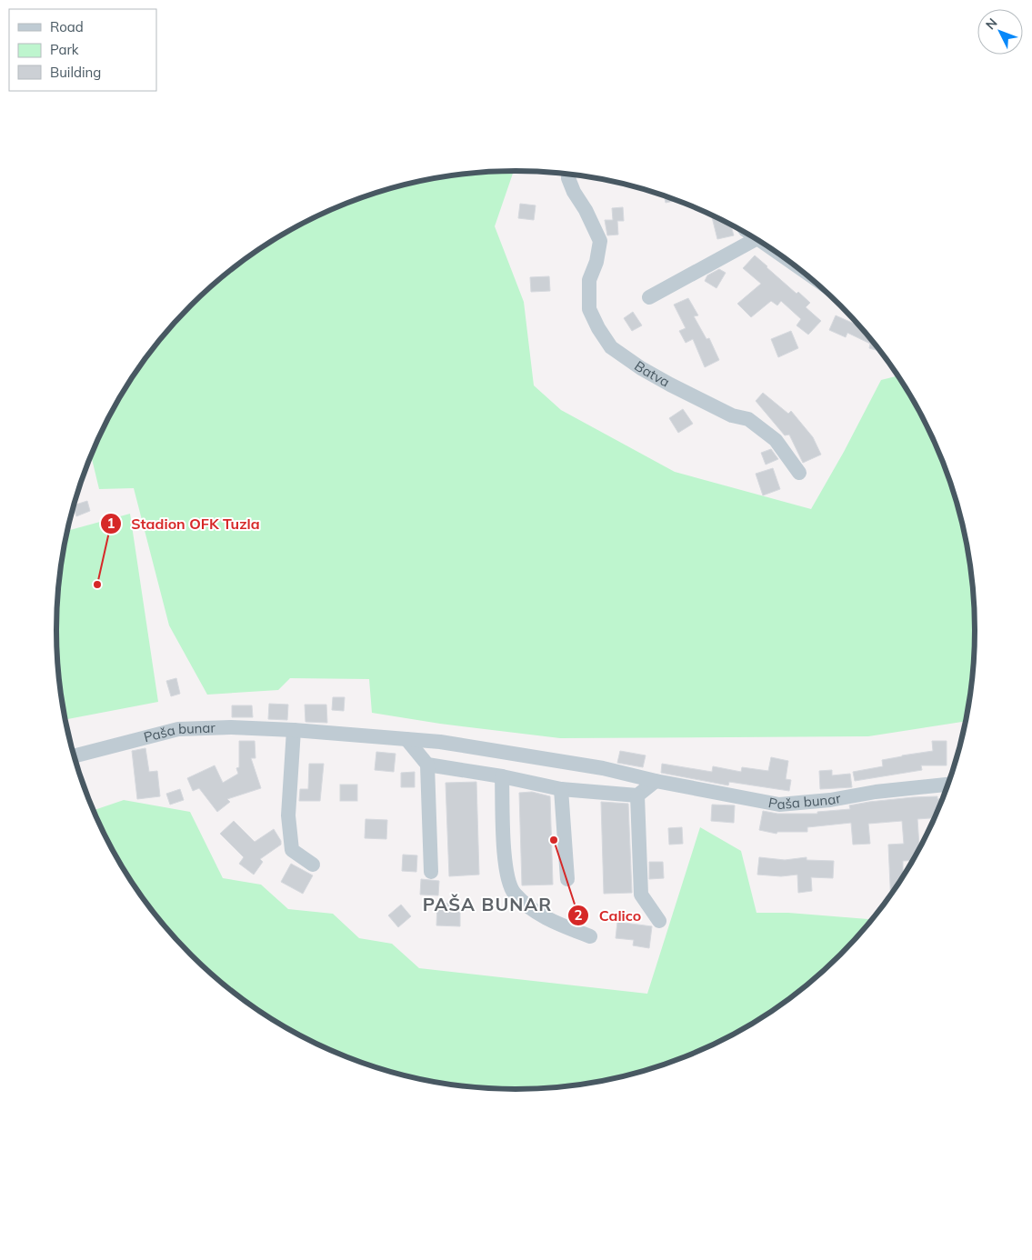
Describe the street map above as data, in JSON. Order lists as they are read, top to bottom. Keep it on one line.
{"streets":{"street":["Batva","Paša bunar"]},"districts":["PAŠA BUNAR"],"places":["Stadion OFK Tuzla","Calico"],"legend":["Road","Park","Building"],"north":"top left"}
